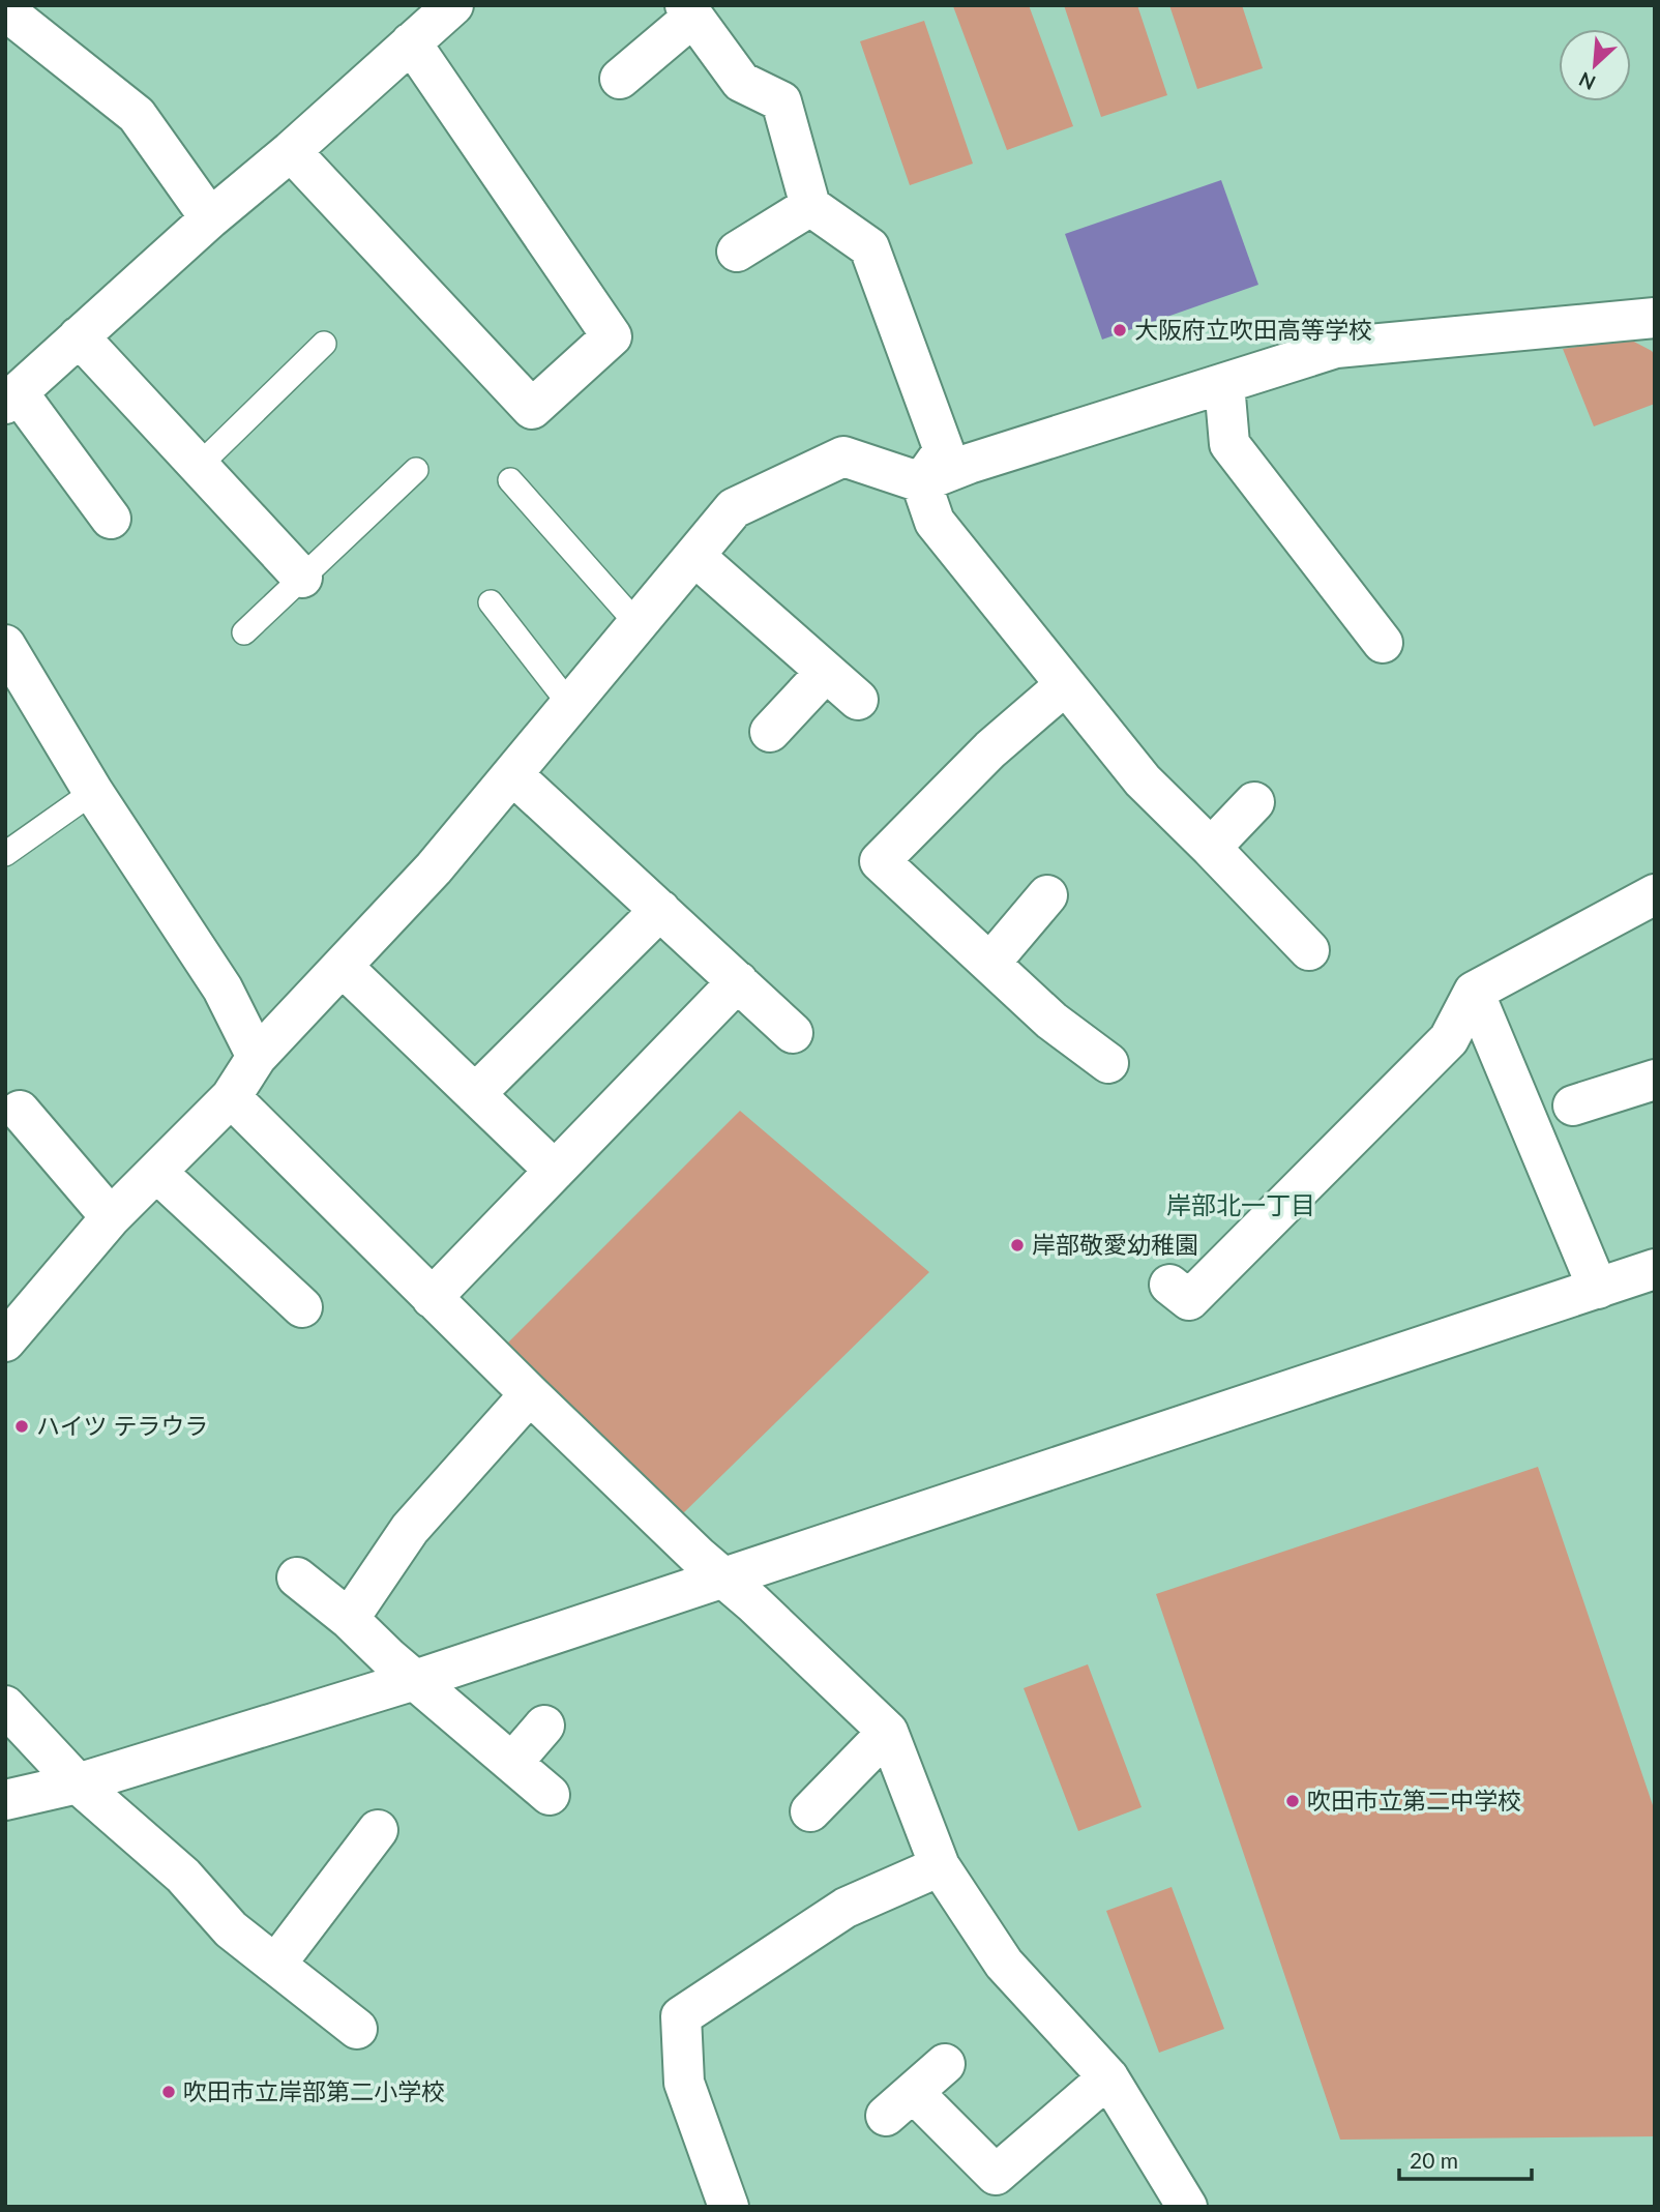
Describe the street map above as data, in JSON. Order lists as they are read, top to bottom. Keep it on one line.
{"districts":["岸部北一丁目"],"places":["大阪府立吹田高等学校","岸部敬愛幼稚園","ハイツ テラウラ","吹田市立第二中学校","吹田市立岸部第二小学校"],"scale_bar":"20 m","north":"bottom left"}
